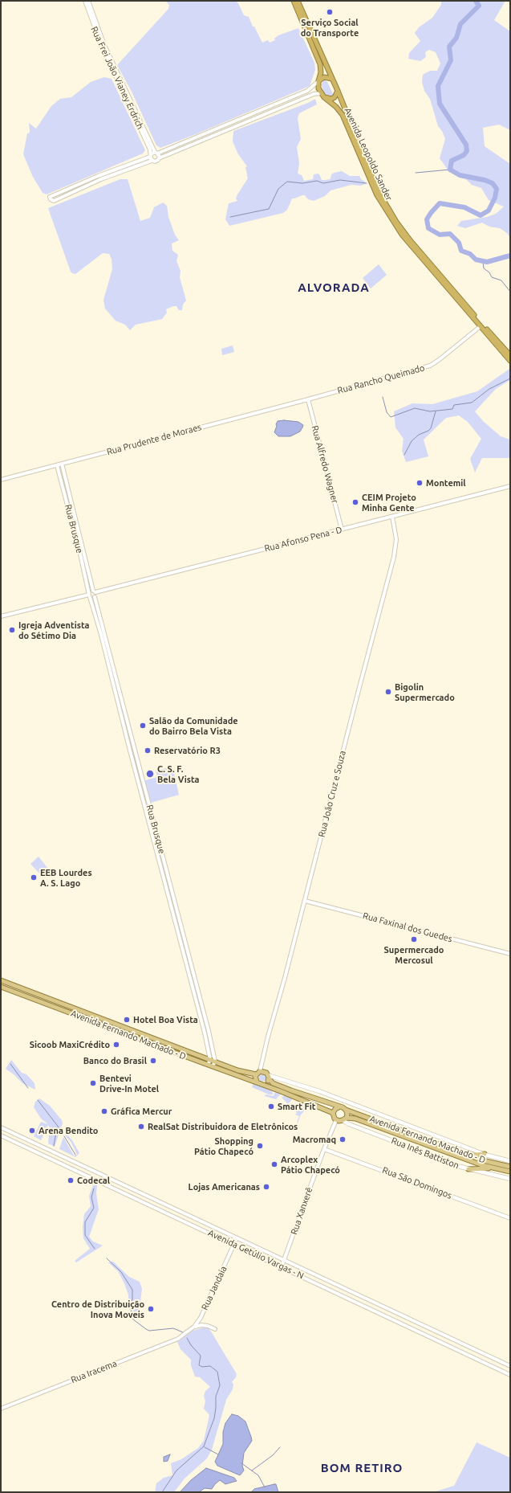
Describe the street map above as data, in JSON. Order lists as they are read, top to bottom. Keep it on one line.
{"streets":{"highway":["Avenida Leopoldo Sander"],"main road":["Avenida Fernando Machado - D","Rua Inês Battiston"],"street":["Rua Frei João Vianey Erdrich","Rua Rancho Queimado","Rua Prudente de Moraes","Rua Alfredo Wagner","Rua Brusque","Rua Afonso Pena - D","Rua João Cruz e Souza","Rua Faxinal dos Guedes","Rua São Domingos","Rua Xanxerê","Avenida Getúlio Vargas - N","Rua Jandaia","Rua Iracema"]},"crossings":[["Avenida Leopoldo Sander","Rua Rancho Queimado"],["Rua Rancho Queimado","Rua Prudente de Moraes"],["Rua Rancho Queimado","Rua Alfredo Wagner"],["Rua Prudente de Moraes","Rua Alfredo Wagner"],["Rua Prudente de Moraes","Rua Brusque"],["Rua Alfredo Wagner","Rua Afonso Pena - D"],["Rua Brusque","Rua Afonso Pena - D"],["Rua Brusque","Avenida Fernando Machado - D"],["Rua Afonso Pena - D","Rua João Cruz e Souza"],["Rua João Cruz e Souza","Rua Faxinal dos Guedes"],["Rua João Cruz e Souza","Avenida Fernando Machado - D"],["Avenida Fernando Machado - D","Rua Inês Battiston"],["Avenida Fernando Machado - D","Rua Xanxerê"],["Rua Inês Battiston","Rua Xanxerê"],["Rua São Domingos","Rua Xanxerê"],["Rua Xanxerê","Avenida Getúlio Vargas - N"],["Avenida Getúlio Vargas - N","Rua Jandaia"],["Rua Jandaia","Rua Iracema"]],"districts":["ALVORADA","BOM RETIRO"],"places":["Serviço Social do Transporte","Montemil","CEIM Projeto Minha Gente","Igreja Adventista do Sétimo Dia","Bigolin Supermercado","Salão da Comunidade do Bairro Bela Vista","Reservatório R3","C. S. F. Bela Vista","EEB Lourdes A. S. Lago","Supermercado Mercosul","Hotel Boa Vista","Sicoob MaxiCrédito","Banco do Brasil","Bentevi Drive-In Motel","Smart Fit","Gráfica Mercur","RealSat Distribuidora de Eletrônicos","Arena Bendito","Macromaq","Shopping Pátio Chapecó","Arcoplex Pátio Chapecó","Codecal","Lojas Americanas","Centro de Distribuição Inova Moveis"]}
